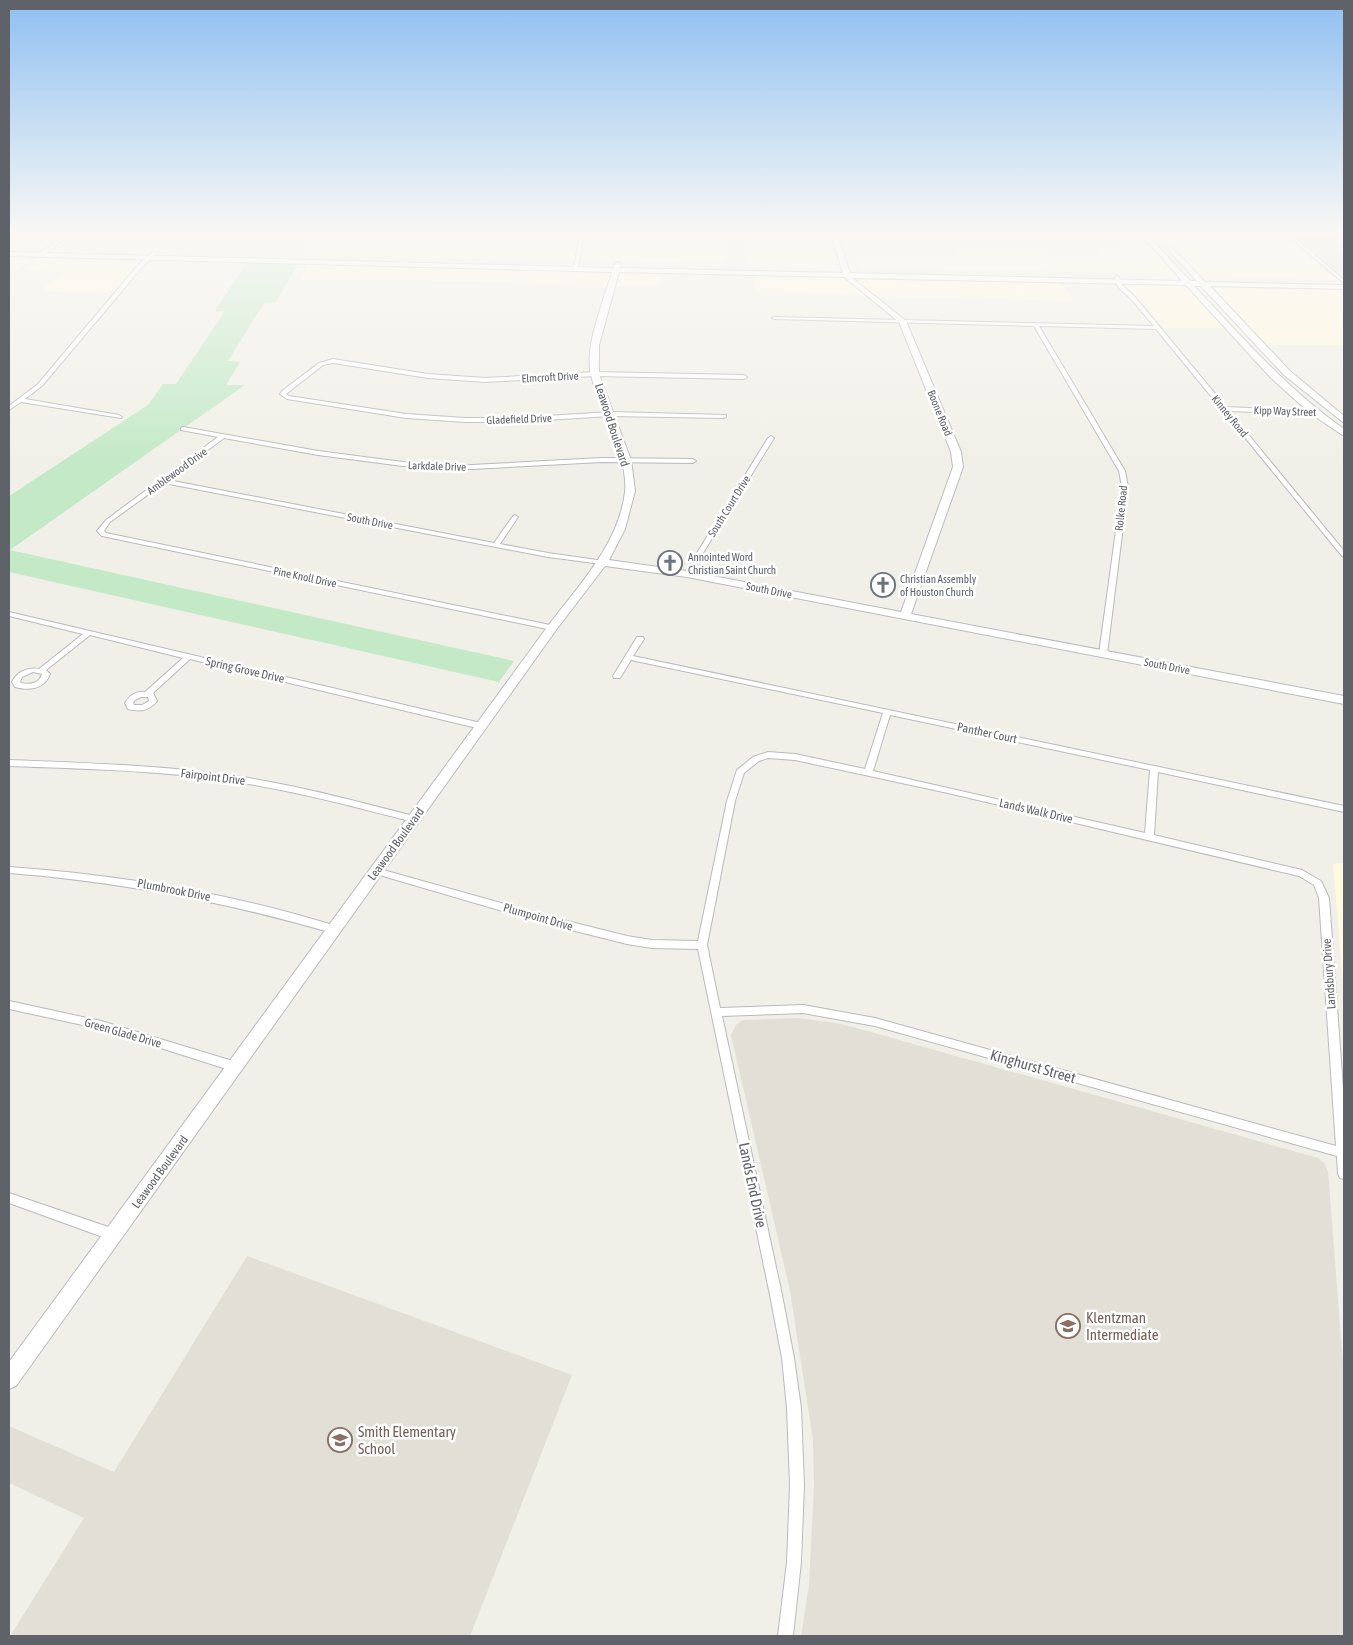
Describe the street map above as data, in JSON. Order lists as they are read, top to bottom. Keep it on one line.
{"streets":{"main road":["Kipp Way Street","Boone Road","Leawood Boulevard","South Drive"],"street":["Elmcroft Drive","Kinney Road","Gladefield Drive","Larkdale Drive","Amblewood Drive","South Court Drive","Rolke Road","Pine Knoll Drive","Spring Grove Drive","Panther Court","Fairpoint Drive","Lands Walk Drive","Plumbrook Drive","Plumpoint Drive","Landsbury Drive","Green Glade Drive","Kinghurst Street","Lands End Drive"]},"crossings":[["Elmcroft Drive","Leawood Boulevard"],["Kipp Way Street","Kinney Road"],["Boone Road","South Drive"],["Gladefield Drive","Leawood Boulevard"],["Leawood Boulevard","Larkdale Drive"],["Leawood Boulevard","South Drive"],["Leawood Boulevard","Pine Knoll Drive"],["Leawood Boulevard","Spring Grove Drive"],["Leawood Boulevard","Fairpoint Drive"],["Leawood Boulevard","Plumbrook Drive"],["Leawood Boulevard","Plumpoint Drive"],["Leawood Boulevard","Green Glade Drive"],["Larkdale Drive","Amblewood Drive"],["Amblewood Drive","South Drive"],["Amblewood Drive","Pine Knoll Drive"],["South Court Drive","South Drive"],["Rolke Road","South Drive"],["Lands Walk Drive","Landsbury Drive"],["Lands Walk Drive","Lands End Drive"],["Plumpoint Drive","Lands End Drive"],["Landsbury Drive","Kinghurst Street"],["Kinghurst Street","Lands End Drive"]],"places":{"church":["Annointed Word Christian Saint Church","Christian Assembly of Houston Church"],"school or university":["Klentzman Intermediate","Smith Elementary School"]}}
